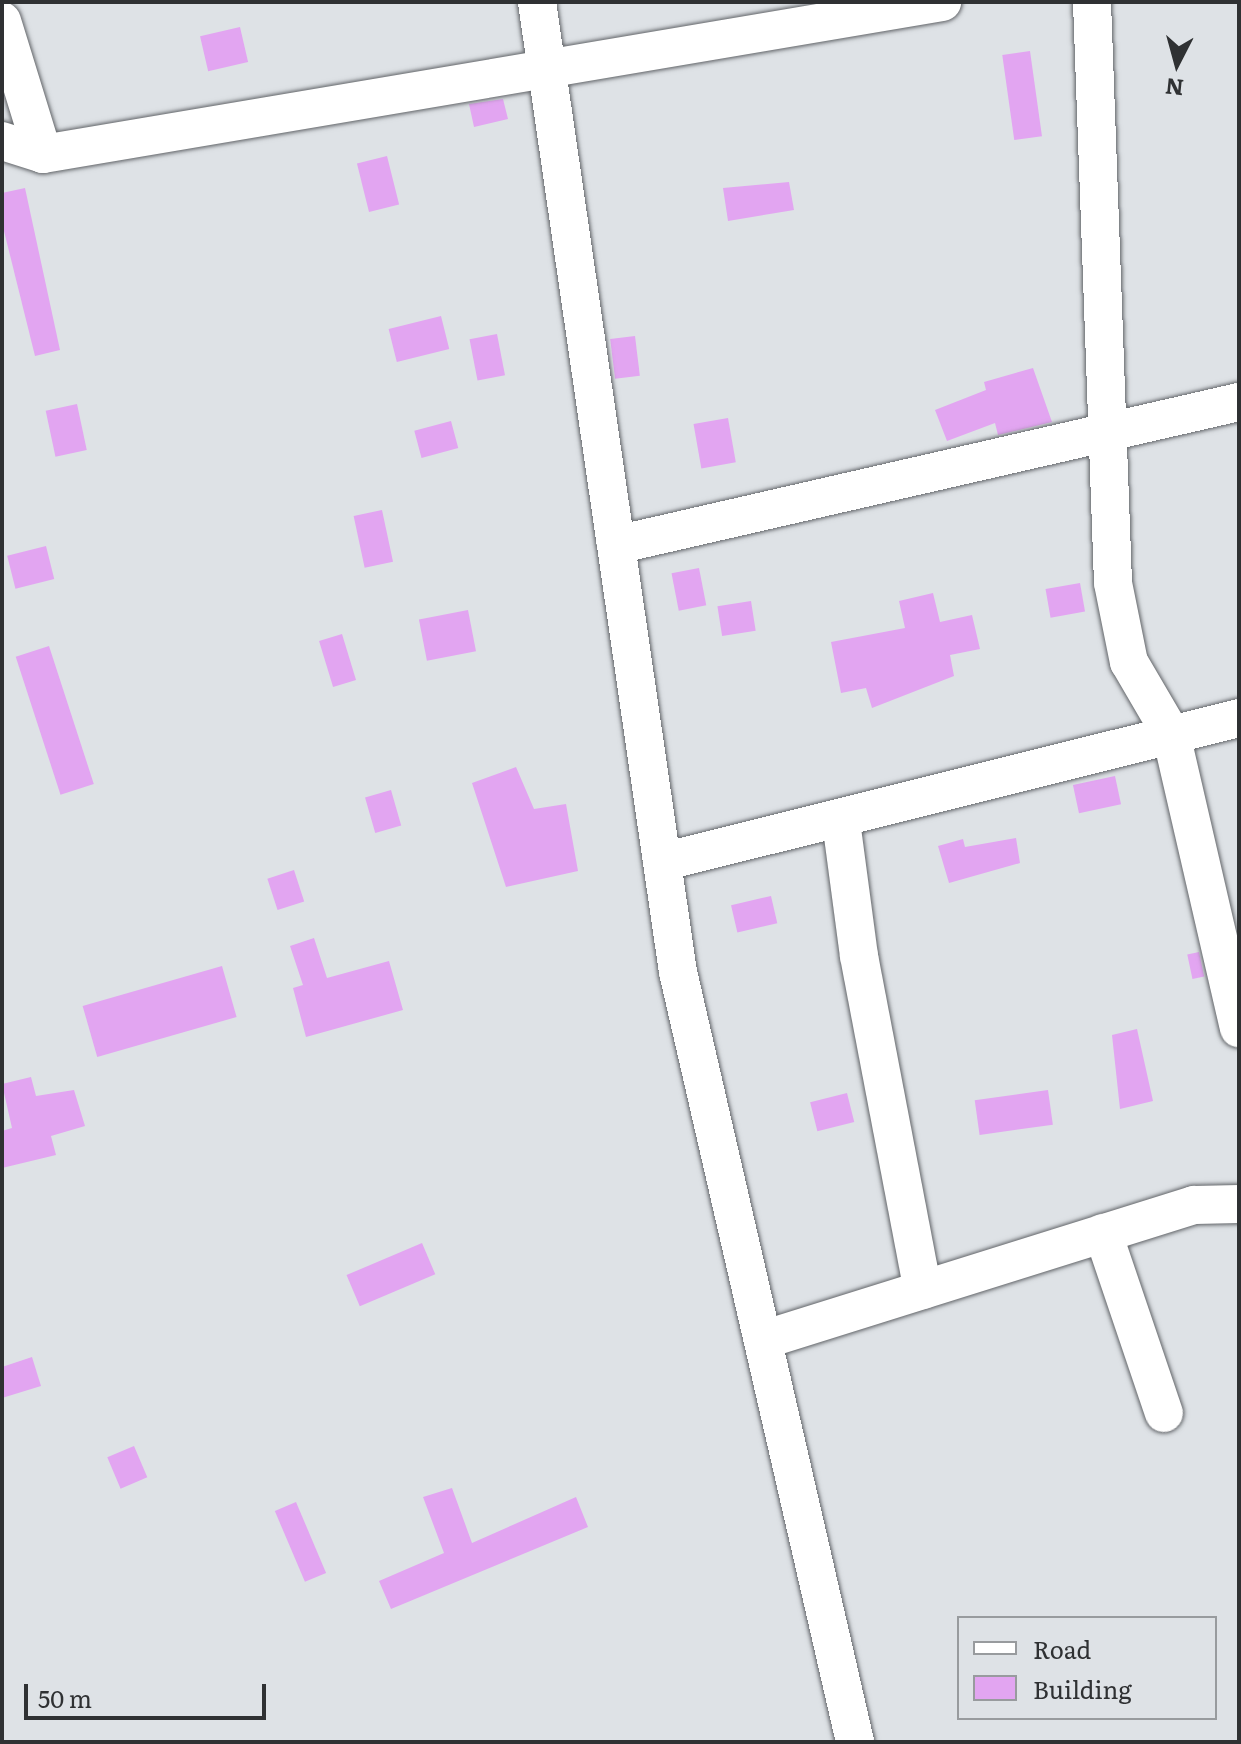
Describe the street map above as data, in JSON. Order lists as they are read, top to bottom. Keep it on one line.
{"legend":["Road","Building"],"scale_bar":"50 m","north":"bottom"}
